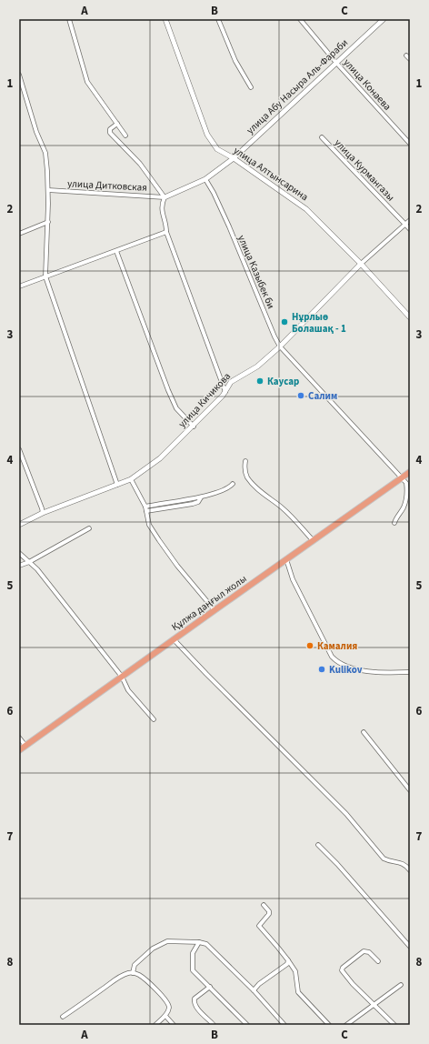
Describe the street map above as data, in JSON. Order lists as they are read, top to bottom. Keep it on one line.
{"streets":{"main road":["Құлжа даңғыл жолы"],"street":["улица Конаева","улица Абу Насыра Аль-Фараби","улица Курмангазы","улица Алтынсарина","улица Дитковская","улица Казыбек би","улица Кичикова"]},"crossings":[["улица Конаева","улица Абу Насыра Аль-Фараби"],["улица Абу Насыра Аль-Фараби","улица Алтынсарина"],["улица Абу Насыра Аль-Фараби","улица Дитковская"],["улица Абу Насыра Аль-Фараби","улица Казыбек би"],["улица Курмангазы","улица Кичикова"],["улица Алтынсарина","улица Кичикова"],["улица Казыбек би","улица Кичикова"],["улица Казыбек би","Құлжа даңғыл жолы"]],"places":["Нұрлыө Болашақ - 1","Каусар","Салим","Камалия","Kulikov"],"grid":{"columns":["A","B","C"],"rows":["1","2","3","4","5","6","7","8"]}}
